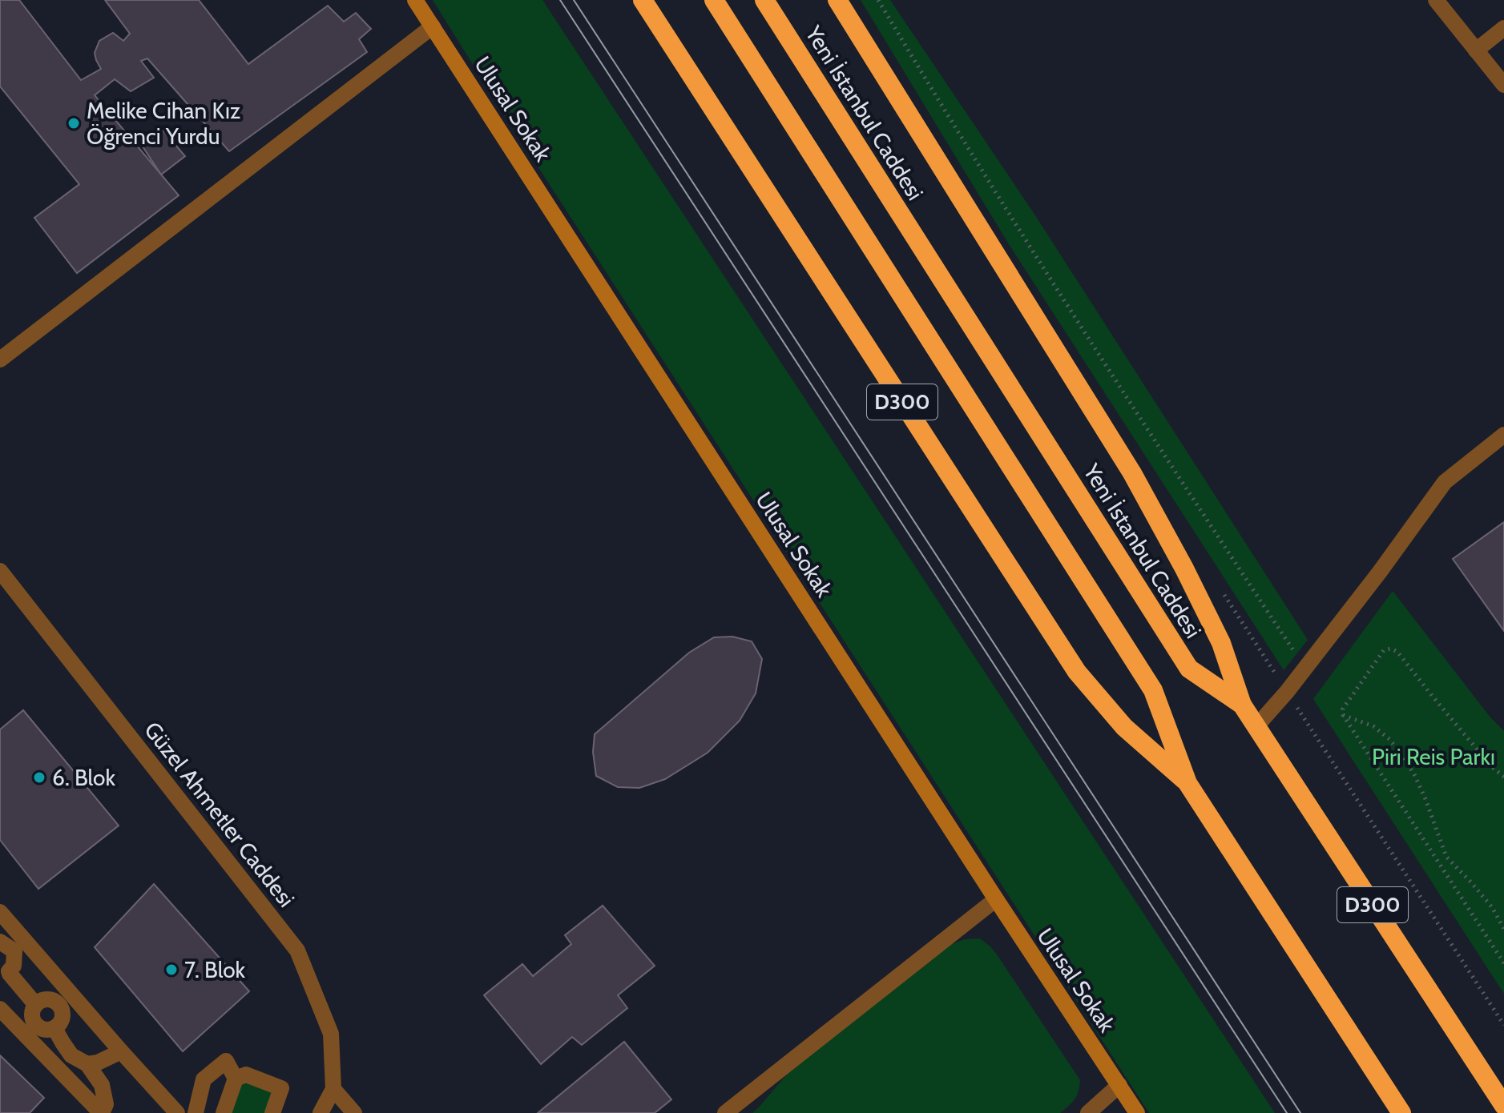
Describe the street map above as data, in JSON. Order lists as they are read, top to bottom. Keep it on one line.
{"streets":{"highway":["Yeni İstanbul Caddesi","D300"],"street":["Ulusal Sokak","Güzel Ahmetler Caddesi"]},"crossings":[["Yeni İstanbul Caddesi","D300"]],"parks":["Piri Reis Parkı"],"places":["Melike Cihan Kız Öğrenci Yurdu","6. Blok","7. Blok"]}
